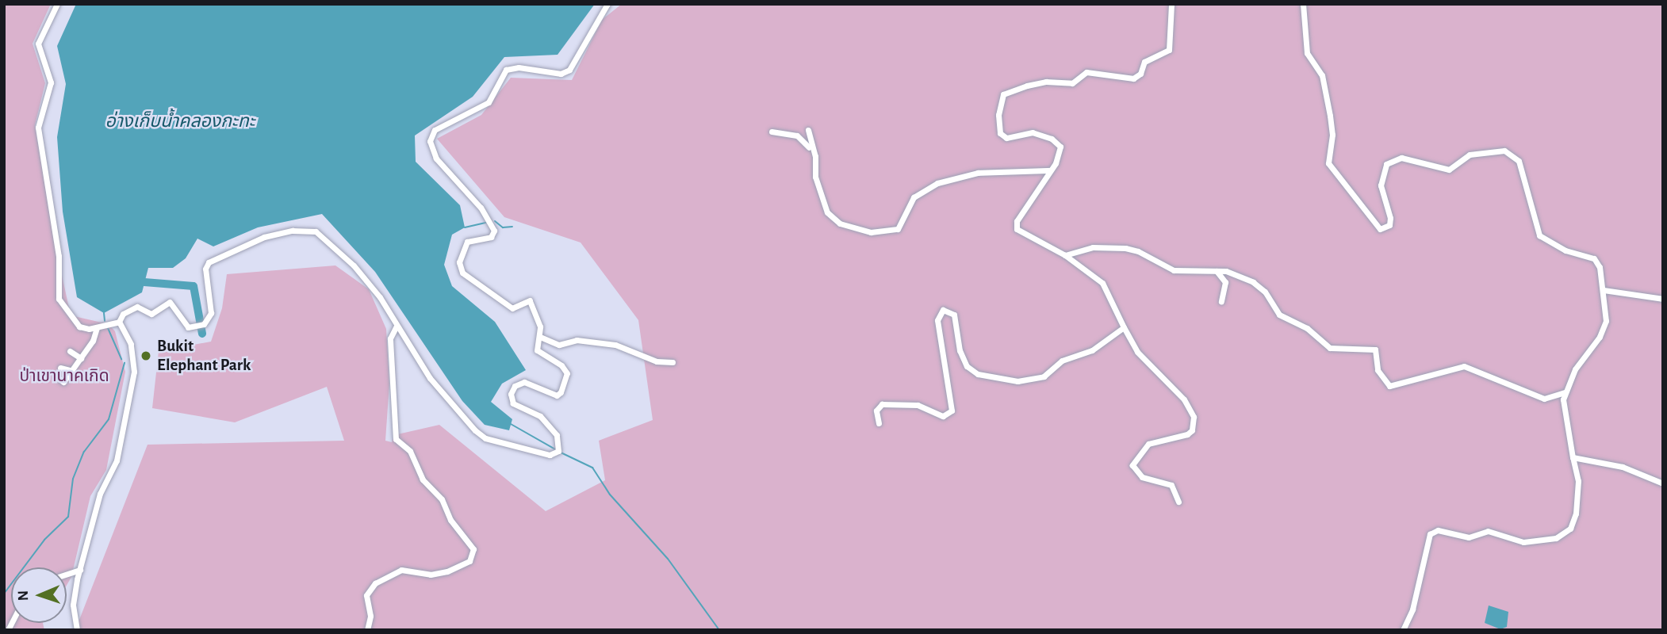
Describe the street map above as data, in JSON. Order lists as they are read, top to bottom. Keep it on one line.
{"water":["อ่างเก็บน้ำคลองกะทะ"],"parks":["ป่าเขานาคเกิด"],"places":["Bukit Elephant Park"],"north":"left"}
